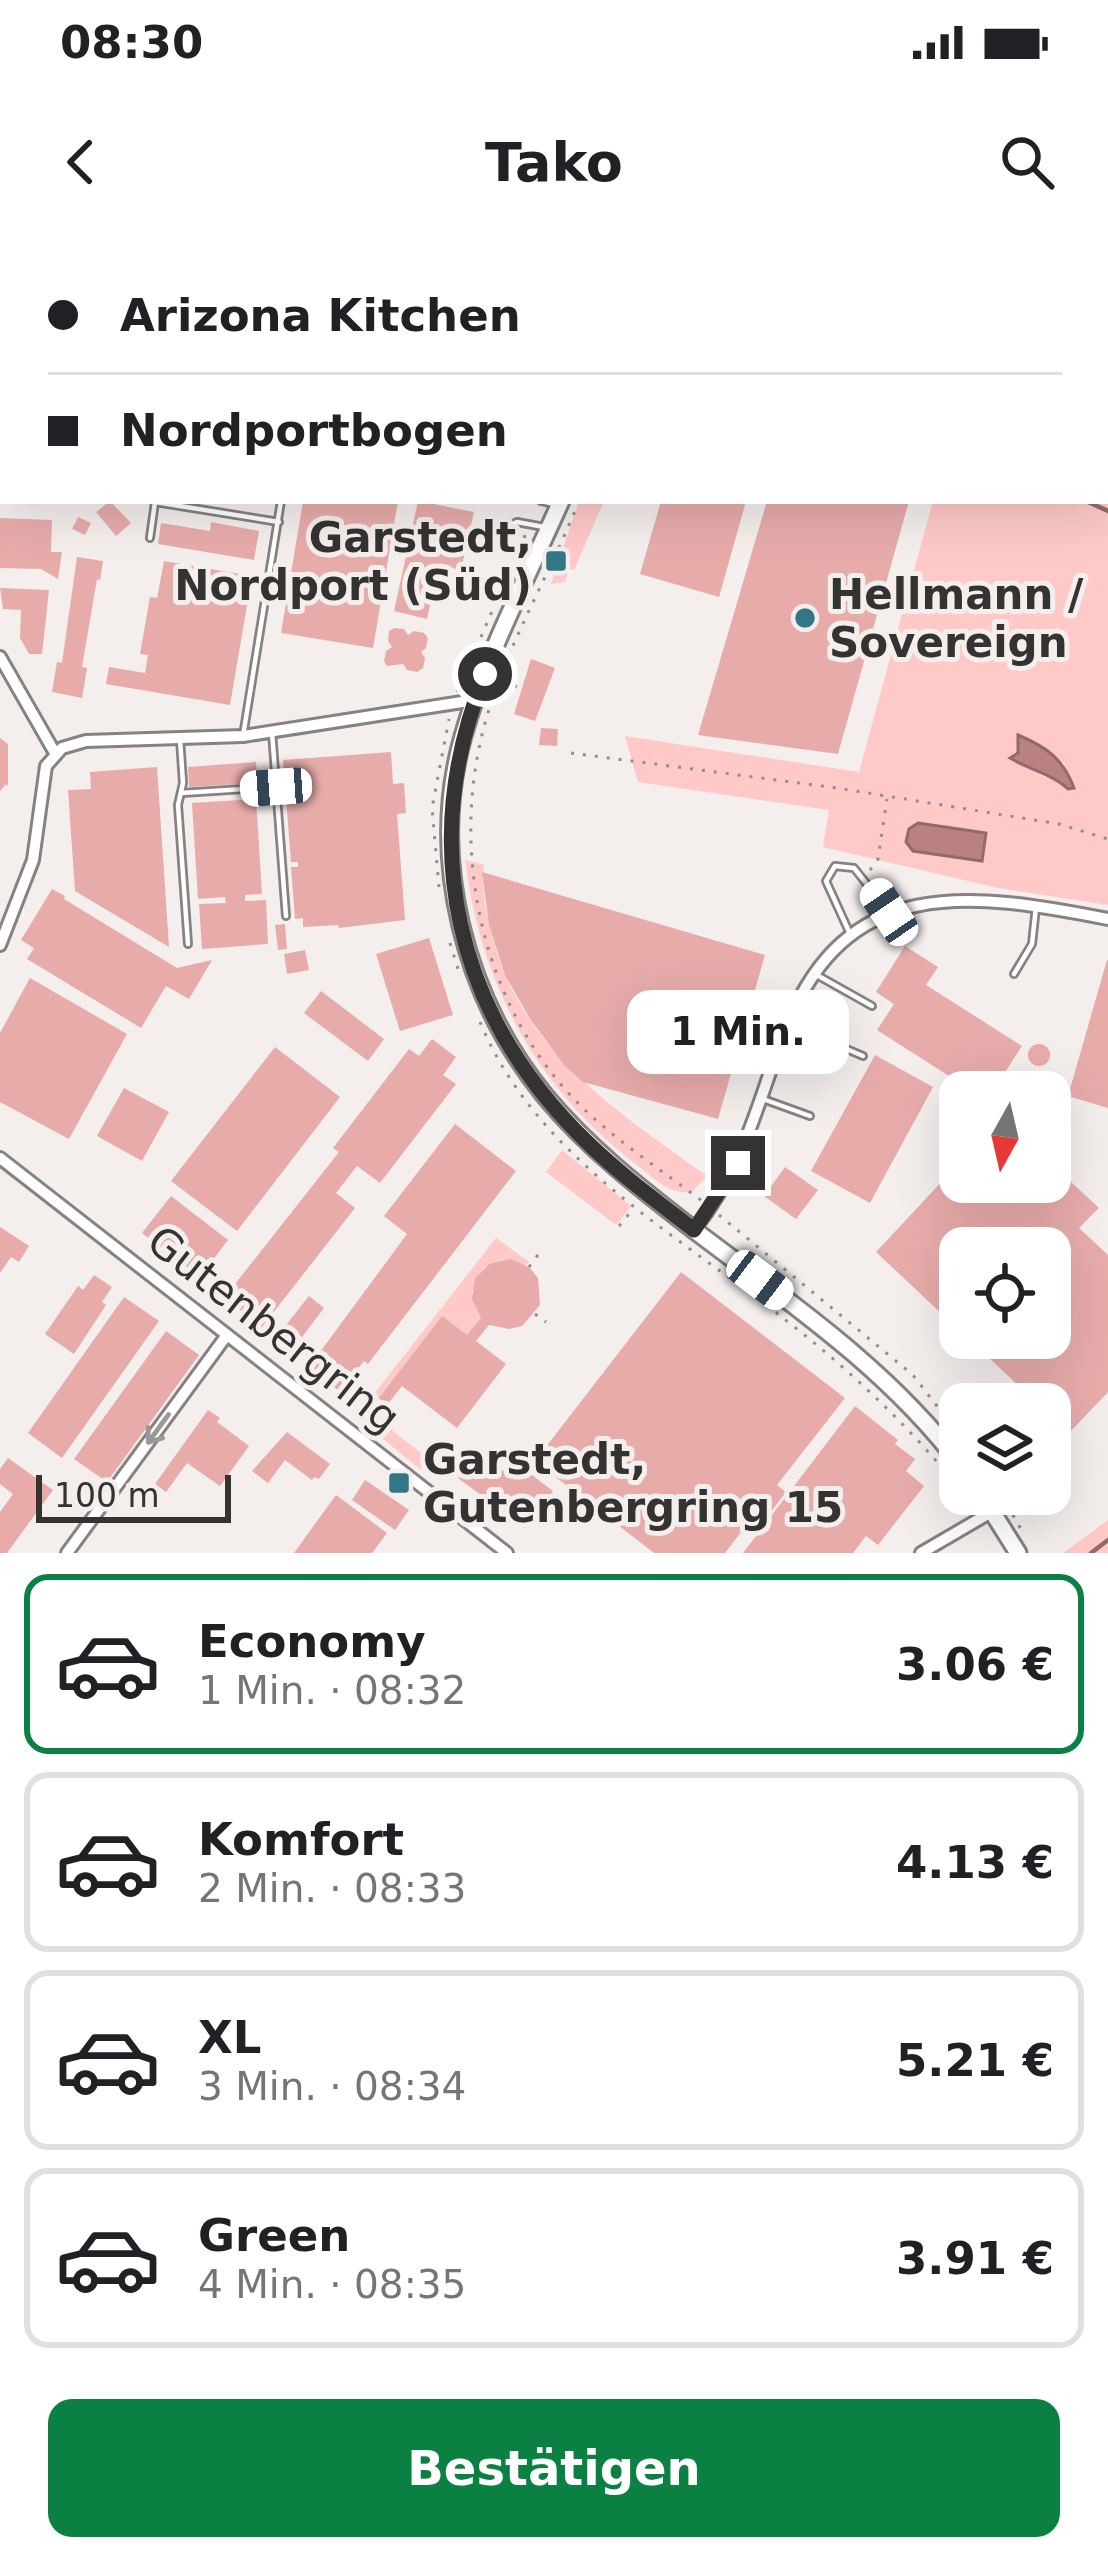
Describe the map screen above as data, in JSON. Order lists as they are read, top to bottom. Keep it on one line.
{"streets":{"street":["Gutenbergring"]},"places":{"transit":["Garstedt, Nordport (Süd)","Garstedt, Gutenbergring 15"],"other":["Hellmann / Sovereign"]},"scale_bar":"100 m","north":"bottom","page":{"status":"08:30","header":"Tako","banner":["Arizona Kitchen","Nordportbogen"],"bubble":"1 Min.","scale":"100 m","list":[{"name":"Economy","note":"1 Min. · 08:32","value":"3.06 €"},{"name":"Komfort","note":"2 Min. · 08:33","value":"4.13 €"},{"name":"XL","note":"3 Min. · 08:34","value":"5.21 €"},{"name":"Green","note":"4 Min. · 08:35","value":"3.91 €"}],"buttons":"Bestätigen"}}
